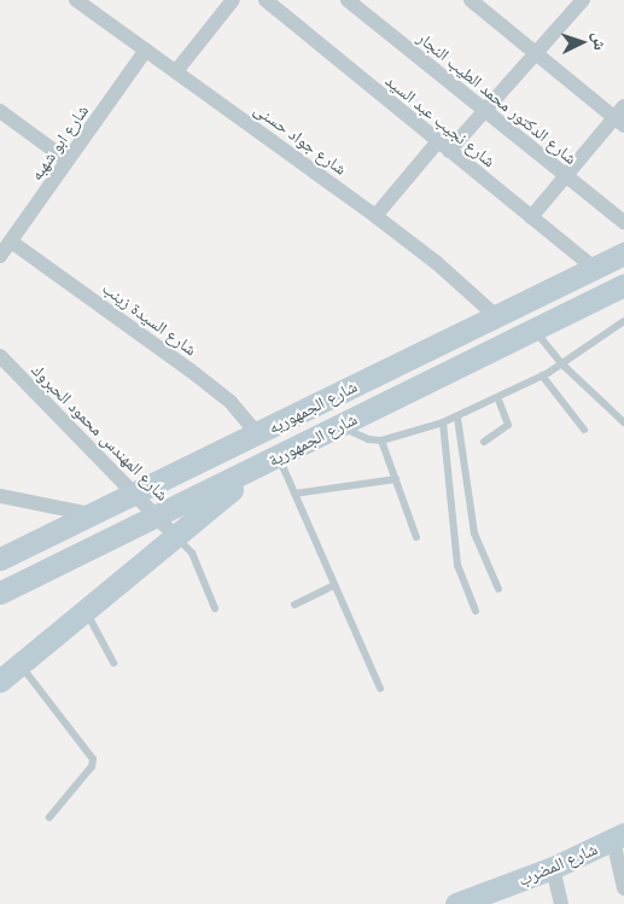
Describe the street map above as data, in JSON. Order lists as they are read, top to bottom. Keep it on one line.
{"streets":{"main road":["شارع الجمهوريه","شارع الجمهورية","شارع المضرب"],"street":["شارع الدكتور محمد الطيب النجار","شارع نجيب عبد السيد","شارع جواد حسنى","شارع ابو شهبه","شارع السيدة زينب","شارع المهندس محمود الحبروك"]},"crossings":[["شارع نجيب عبد السيد","شارع الجمهوريه"],["شارع جواد حسنى","شارع ابو شهبه"],["شارع جواد حسنى","شارع الجمهوريه"],["شارع ابو شهبه","شارع السيدة زينب"],["شارع السيدة زينب","شارع الجمهوريه"],["شارع الجمهوريه","شارع المهندس محمود الحبروك"],["شارع المهندس محمود الحبروك","شارع الجمهورية"]],"north":"right"}
